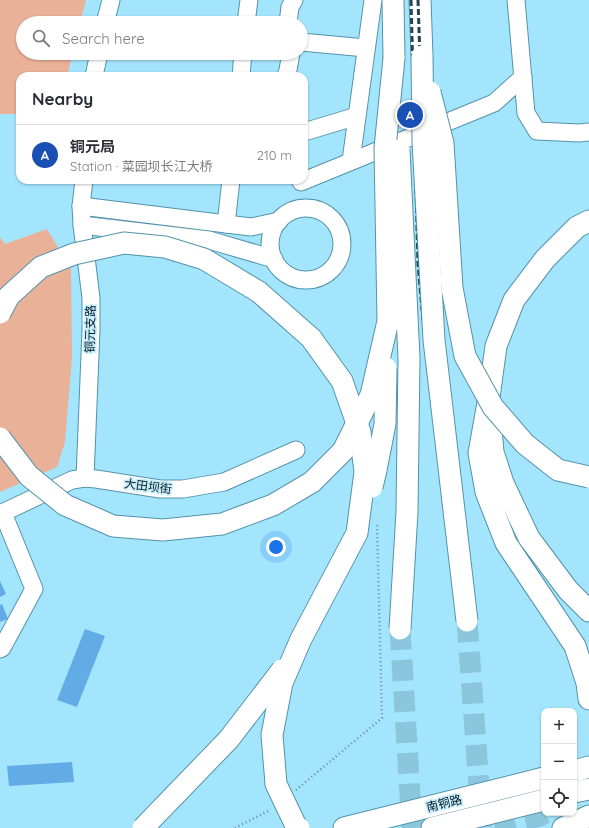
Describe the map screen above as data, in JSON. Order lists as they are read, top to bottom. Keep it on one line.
{"streets":{"main road":["南铜路"],"street":["铜元支路","大田坝街"]},"crossings":[["铜元支路","大田坝街"]],"page":{"search":"Search here","heading":"Nearby","pins":"A","list":[{"mark":"A","name":"铜元局","note":"Station · 菜园坝长江大桥","value":"210 m"}],"map_buttons":["+","−"]}}
